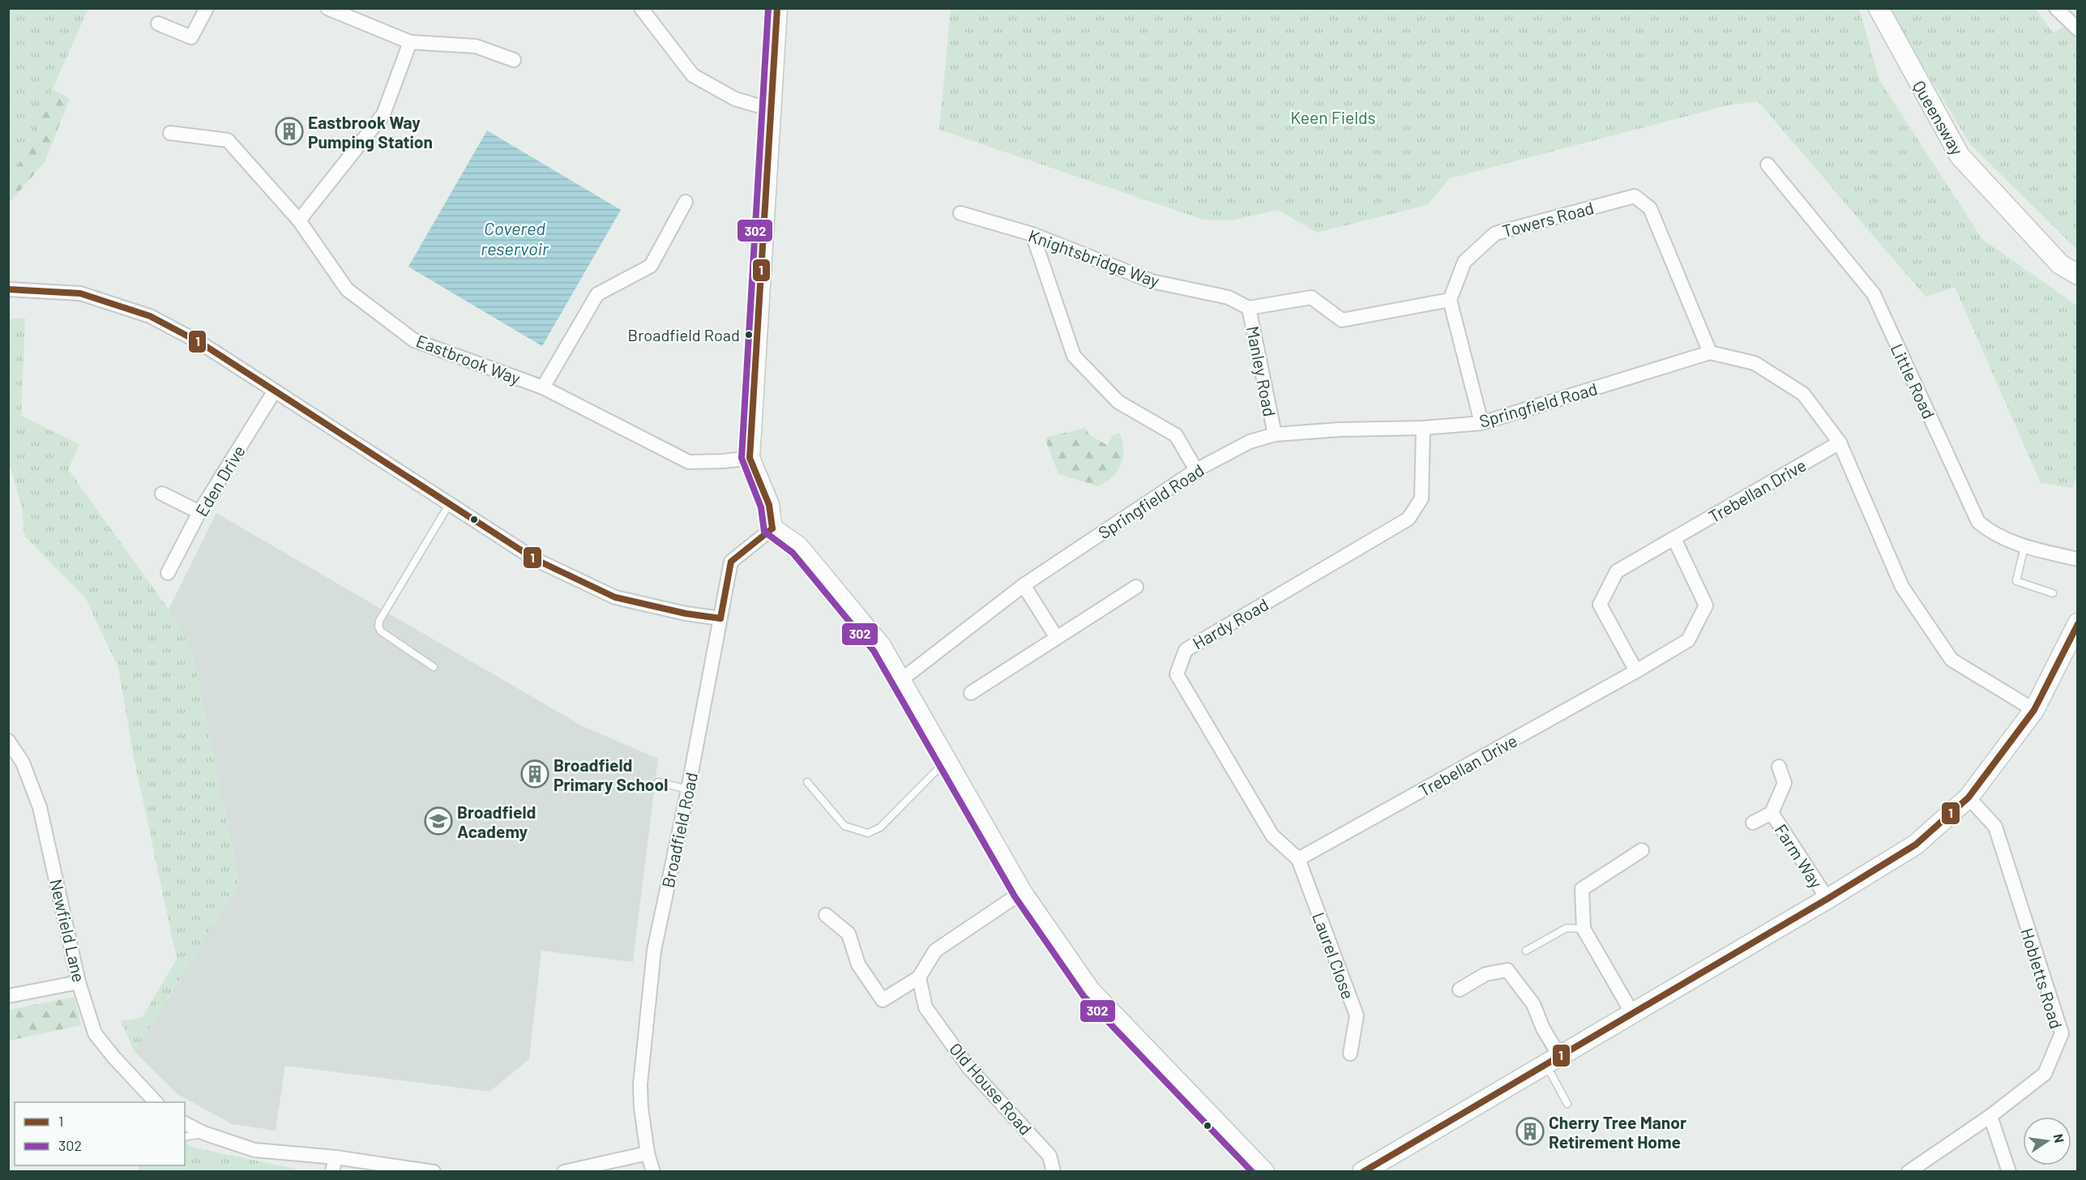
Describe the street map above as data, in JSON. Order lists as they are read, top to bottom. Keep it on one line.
{"streets":{"street":["Queensway","Towers Road","Knightsbridge Way","Eastbrook Way","Manley Road","Little Road","Springfield Road","Eden Drive","Trebellan Drive","Hardy Road","Broadfield Road","Farm Way","Newfield Lane","Laurel Close","Hobletts Road","Old House Road"]},"crossings":[["Towers Road","Springfield Road"],["Knightsbridge Way","Manley Road"],["Manley Road","Springfield Road"],["Springfield Road","Hardy Road"],["Trebellan Drive","Hardy Road"],["Trebellan Drive","Laurel Close"],["Hardy Road","Laurel Close"]],"water":["Covered reservoir"],"parks":["Keen Fields"],"places":{"building":["Eastbrook Way Pumping Station","Broadfield Primary School","Cherry Tree Manor Retirement Home"],"other":["Broadfield Road"],"school or university":["Broadfield Academy"]},"lines":["transit line 1","transit line 302"],"legend":["1","302"],"north":"right"}
